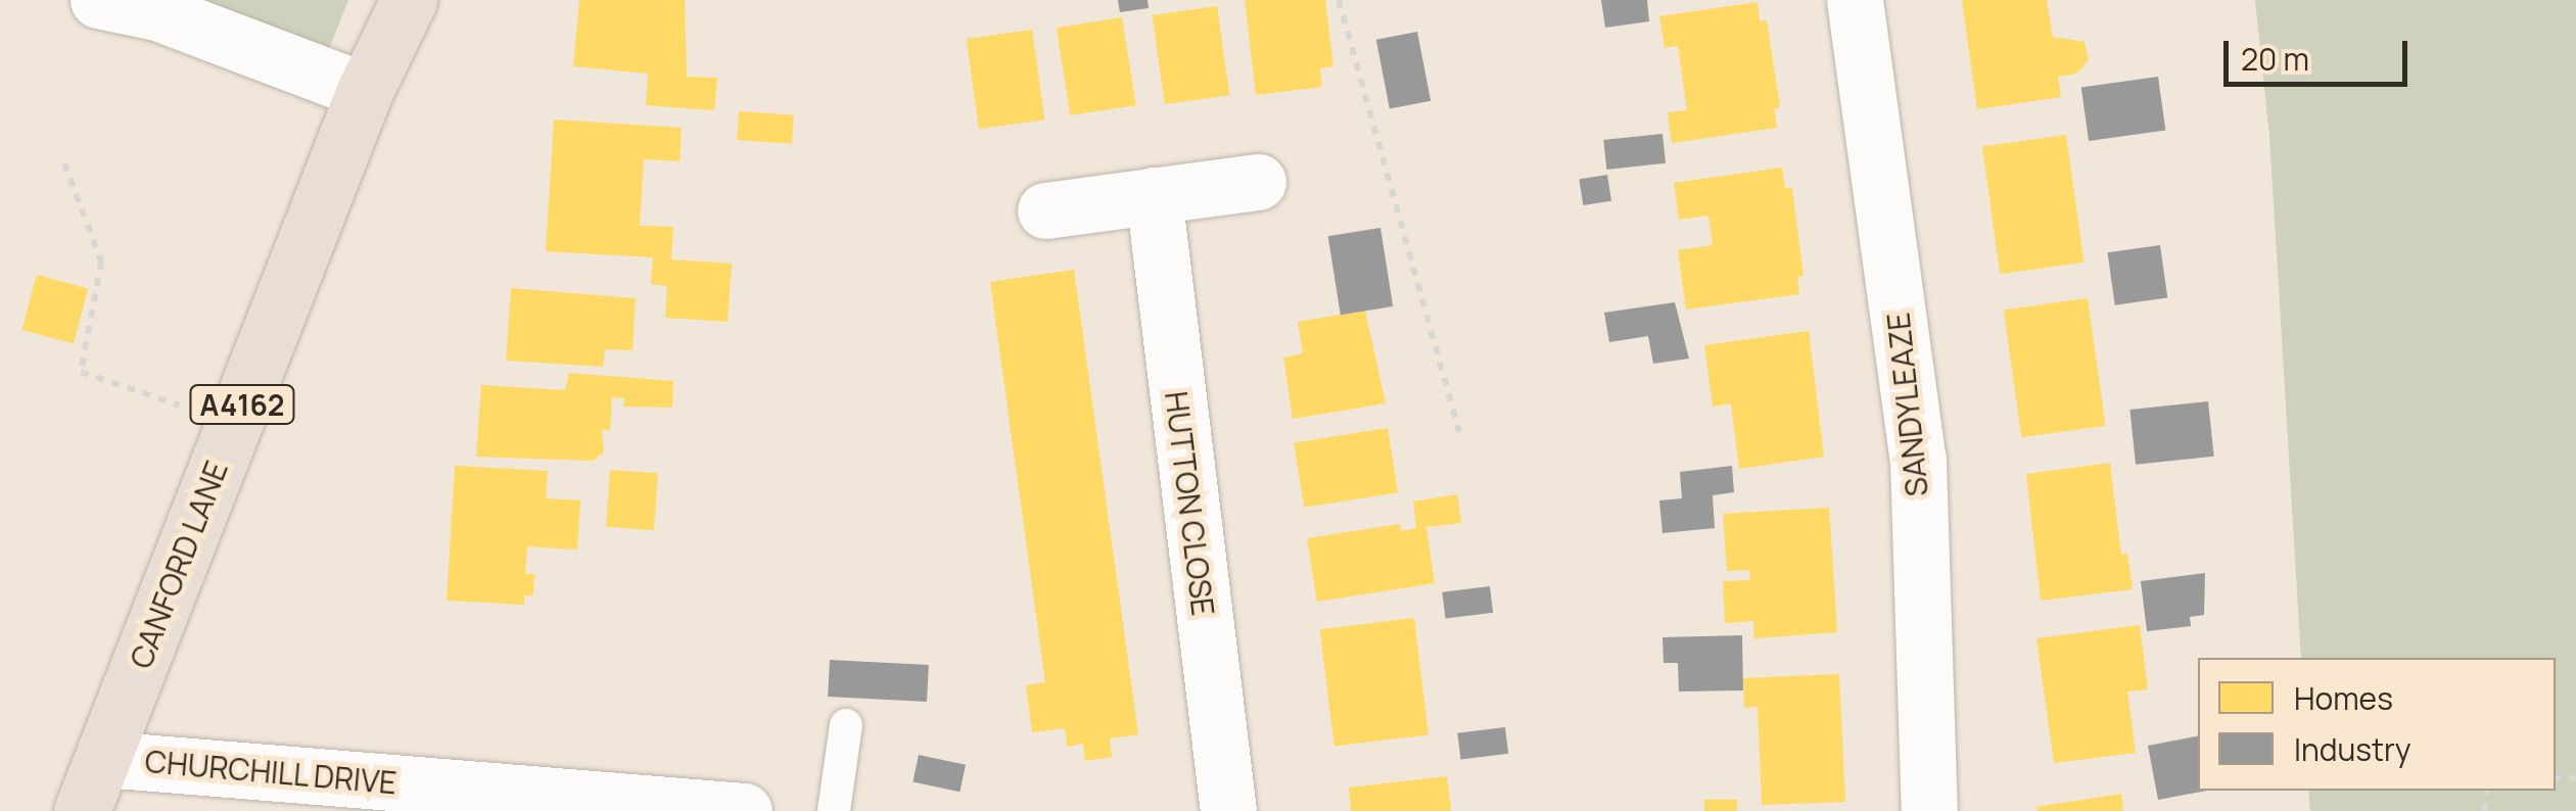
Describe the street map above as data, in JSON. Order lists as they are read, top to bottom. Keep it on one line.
{"streets":{"main road":["A4162","CANFORD LANE"],"street":["SANDYLEAZE","HUTTON CLOSE","CHURCHILL DRIVE"]},"crossings":[["CANFORD LANE","CHURCHILL DRIVE"]],"legend":["Homes","Industry"],"scale_bar":"20 m"}
